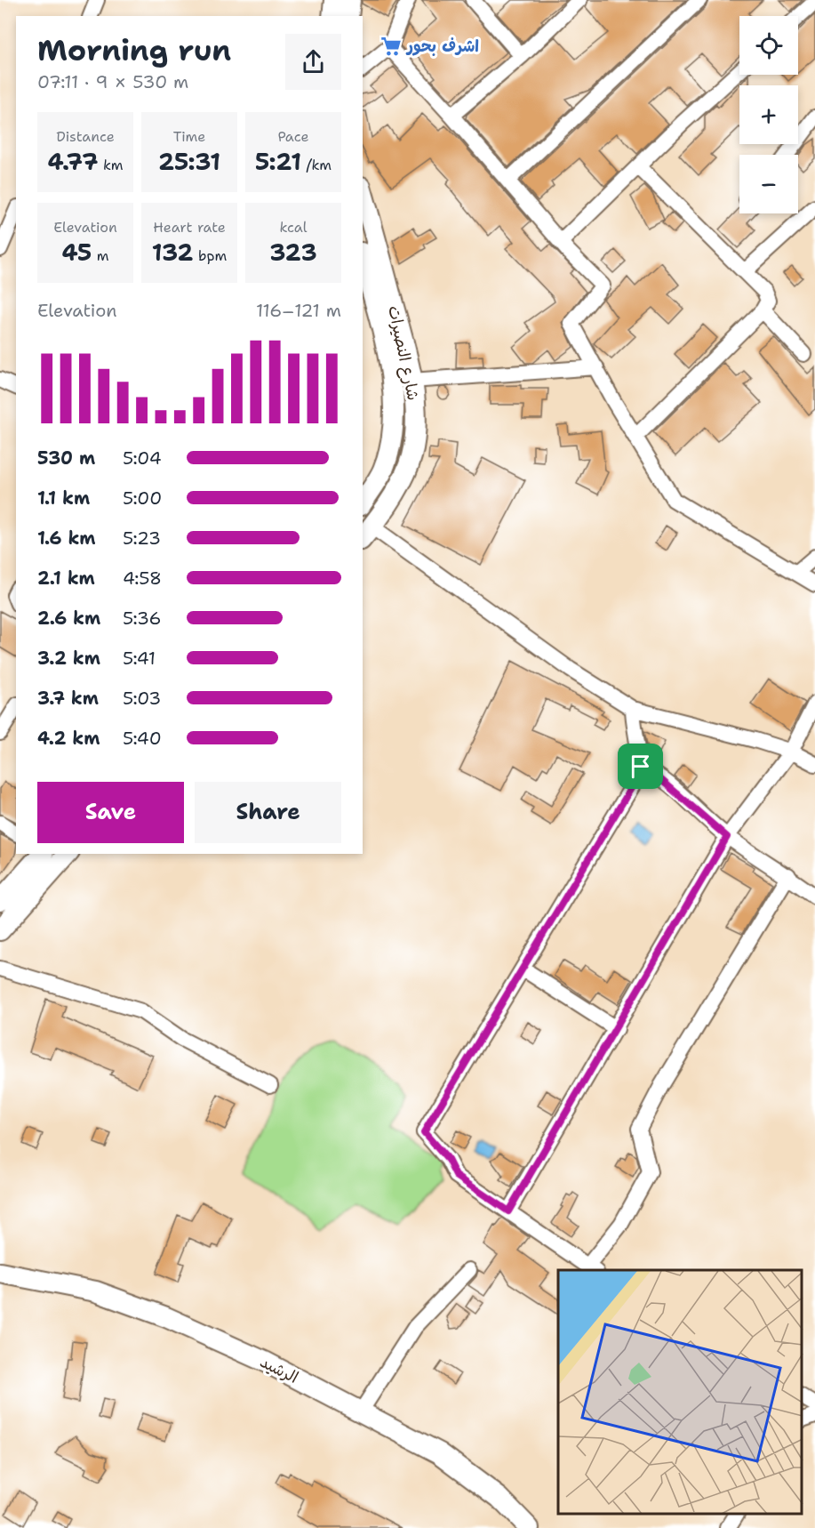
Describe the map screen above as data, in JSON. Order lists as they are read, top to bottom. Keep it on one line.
{"streets":{"main road":["شارع النصيرات","الرشيد"]},"places":{"supermarket":["اشرف بحور"]},"page":{"map_buttons":["+","−"],"heading":["Morning run","07:11 · 9 × 530 m"],"stats":[["Distance","4.77 km"],["Time","25:31"],["Pace","5:21 /km"],["Elevation","45 m"],["Heart rate","132 bpm"],["kcal","323"]],"chart":["Elevation","116–121 m"],"list":[{"name":"530 m","note":"5:04"},{"name":"1.1 km","note":"5:00"},{"name":"1.6 km","note":"5:23"},{"name":"2.1 km","note":"4:58"},{"name":"2.6 km","note":"5:36"},{"name":"3.2 km","note":"5:41"},{"name":"3.7 km","note":"5:03"},{"name":"4.2 km","note":"5:40"}],"buttons":["Save","Share"]}}
